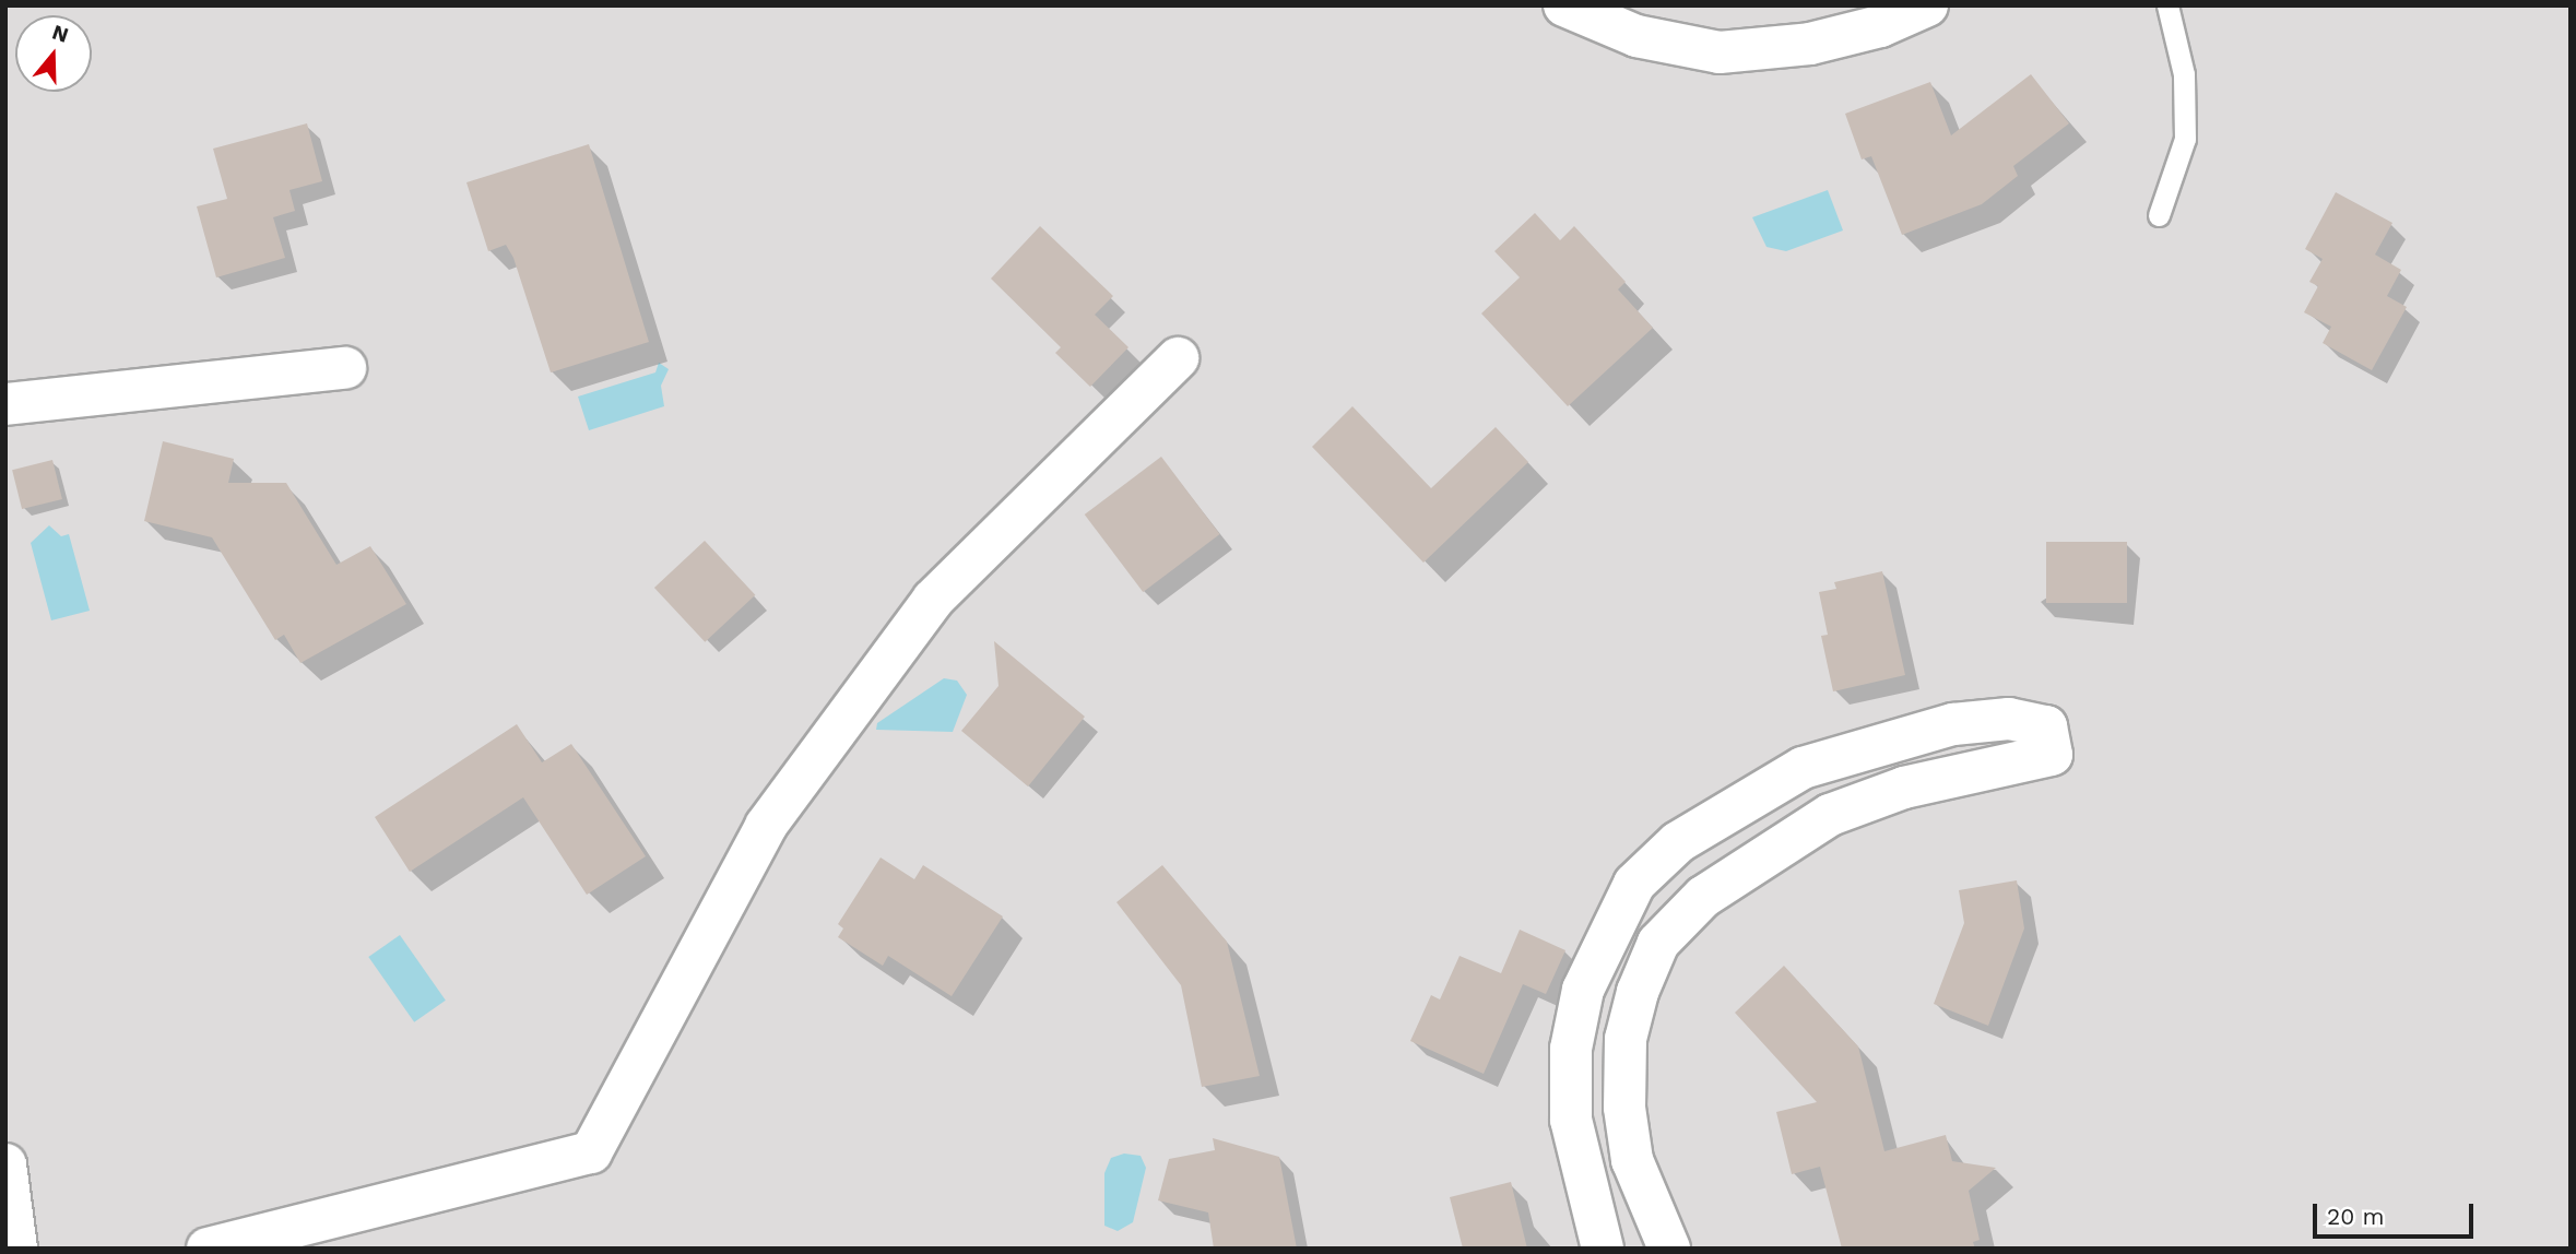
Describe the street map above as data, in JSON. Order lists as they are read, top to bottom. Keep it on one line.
{"scale_bar":"20 m","north":"top"}
